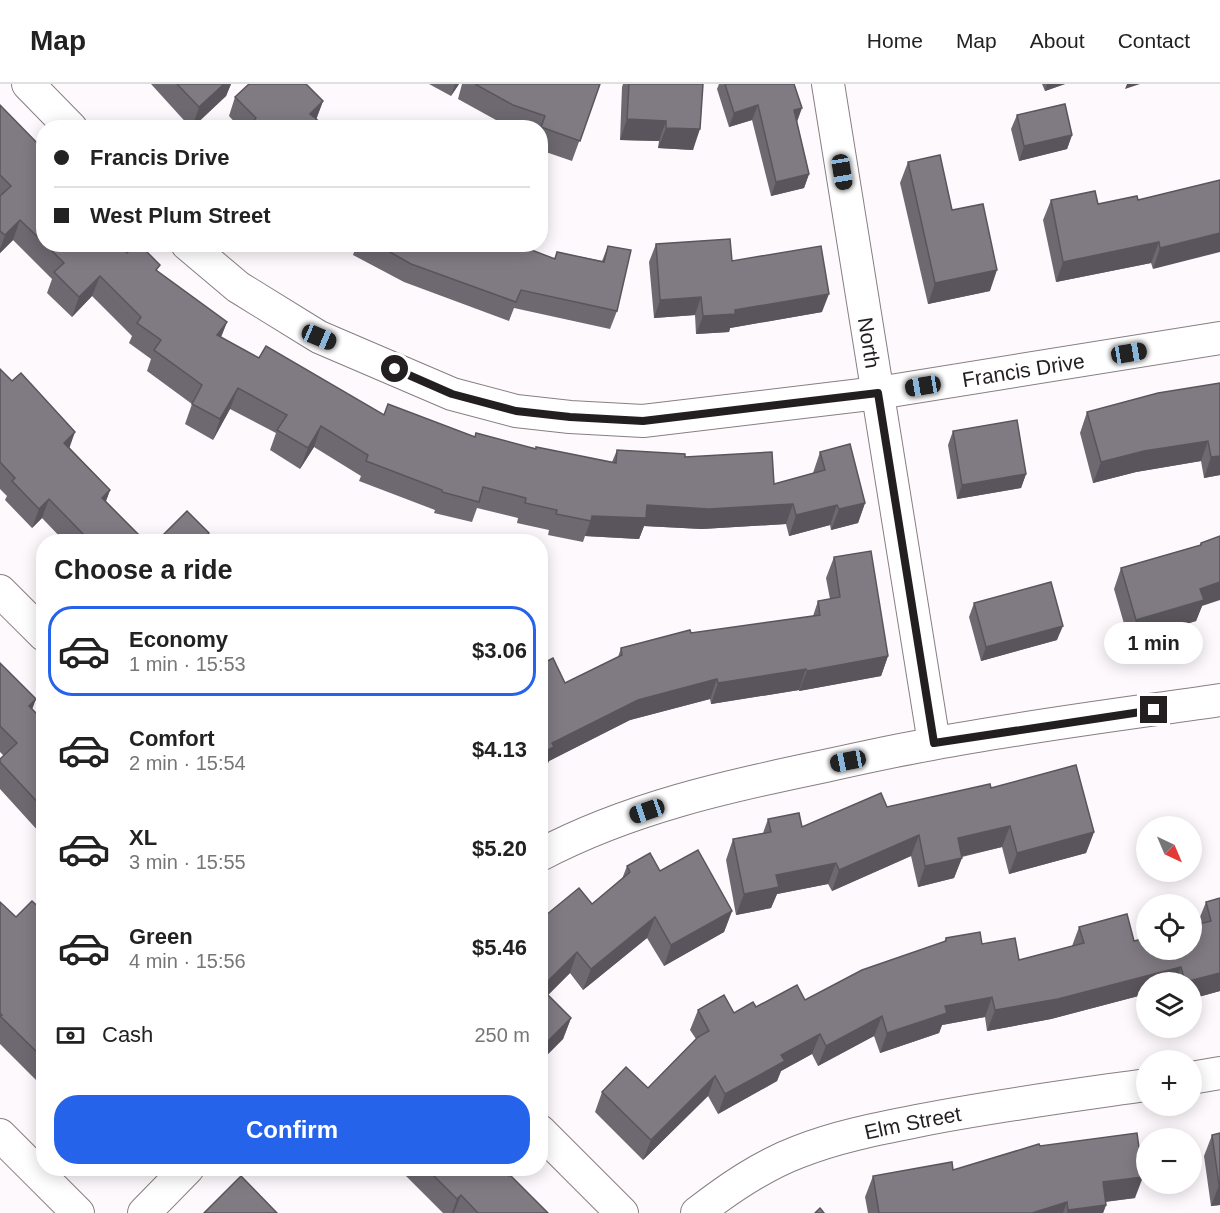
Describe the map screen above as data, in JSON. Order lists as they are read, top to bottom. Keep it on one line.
{"streets":{"street":["North","Francis Drive","Elm Street"]},"crossings":[["North","Francis Drive"]],"north":"bottom right","page":{"header":"Map","nav":["Home","Map","About","Contact"],"banner":["Francis Drive","West Plum Street"],"heading":"Choose a ride","list":[{"name":"Economy","note":"1 min · 15:53","value":"$3.06"},{"name":"Comfort","note":"2 min · 15:54","value":"$4.13"},{"name":"XL","note":"3 min · 15:55","value":"$5.20"},{"name":"Green","note":"4 min · 15:56","value":"$5.46"}],"bubble":"1 min","map_buttons":["+","−"],"pay":["Cash","250 m"],"buttons":"Confirm"}}
